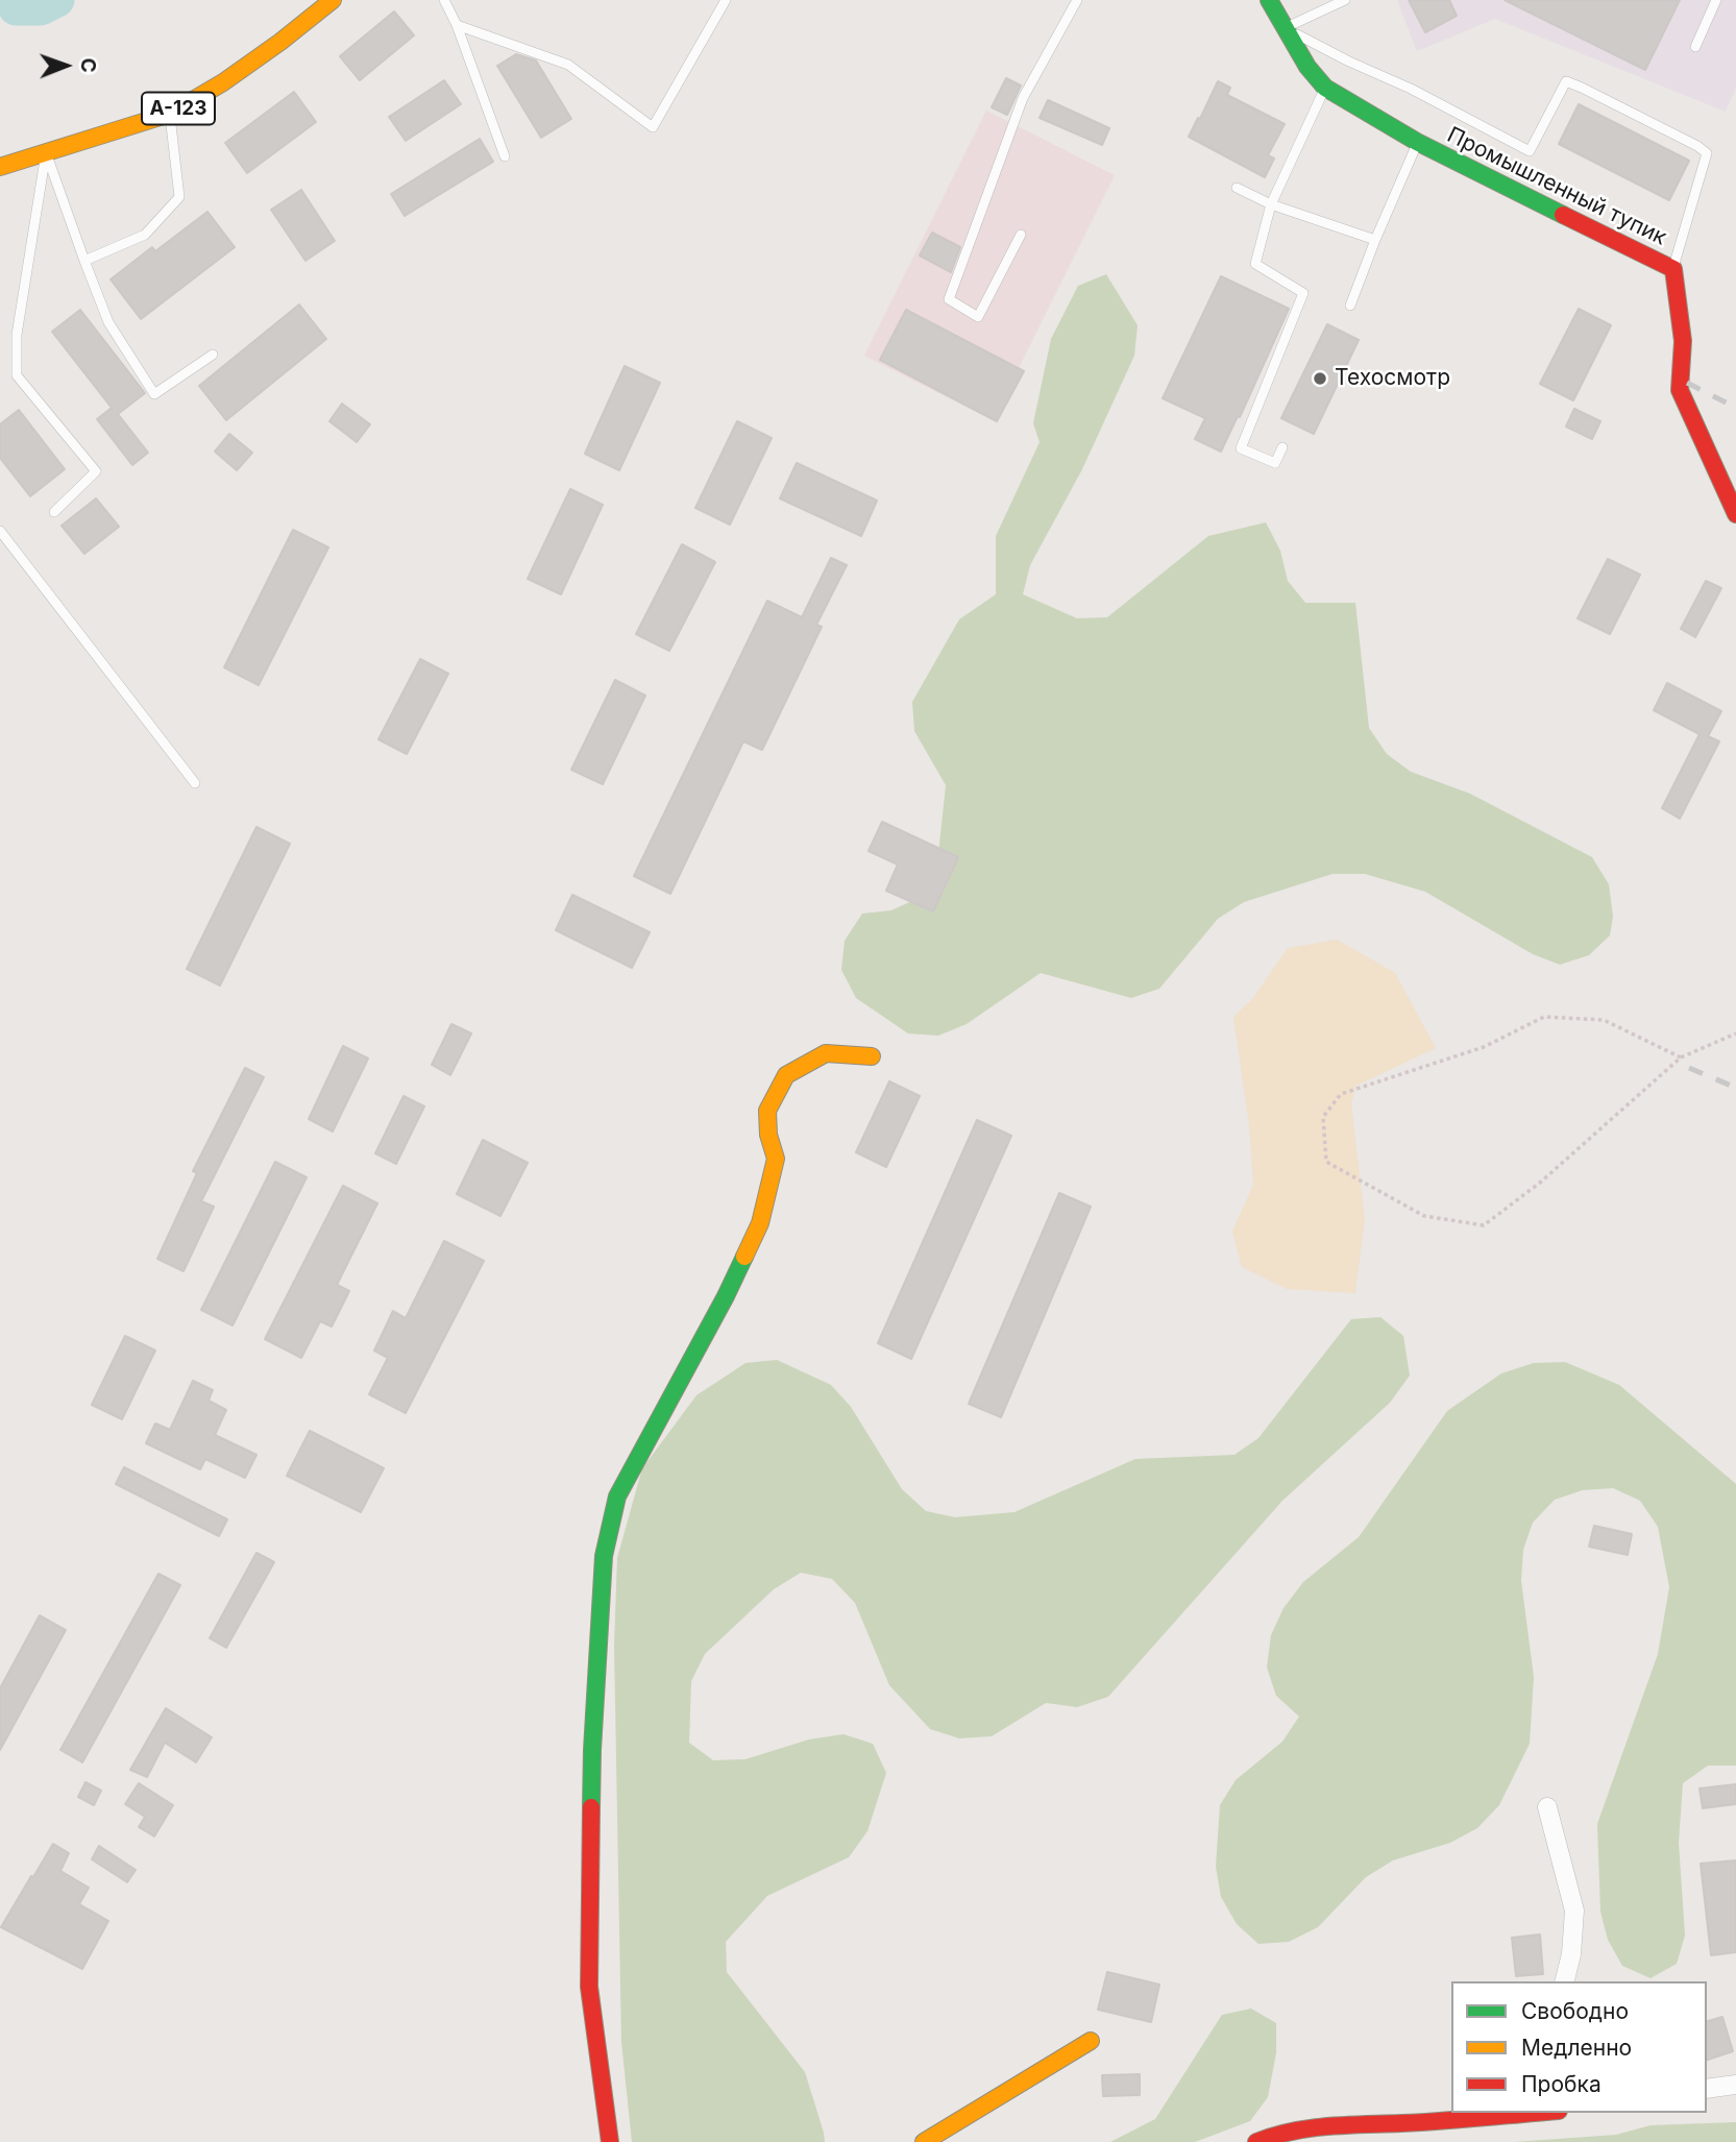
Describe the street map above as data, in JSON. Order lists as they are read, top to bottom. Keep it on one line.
{"streets":{"street":["А-123","Промышленный тупик"]},"places":["Техосмотр"],"legend":["Свободно","Медленно","Пробка"],"north":"right"}
